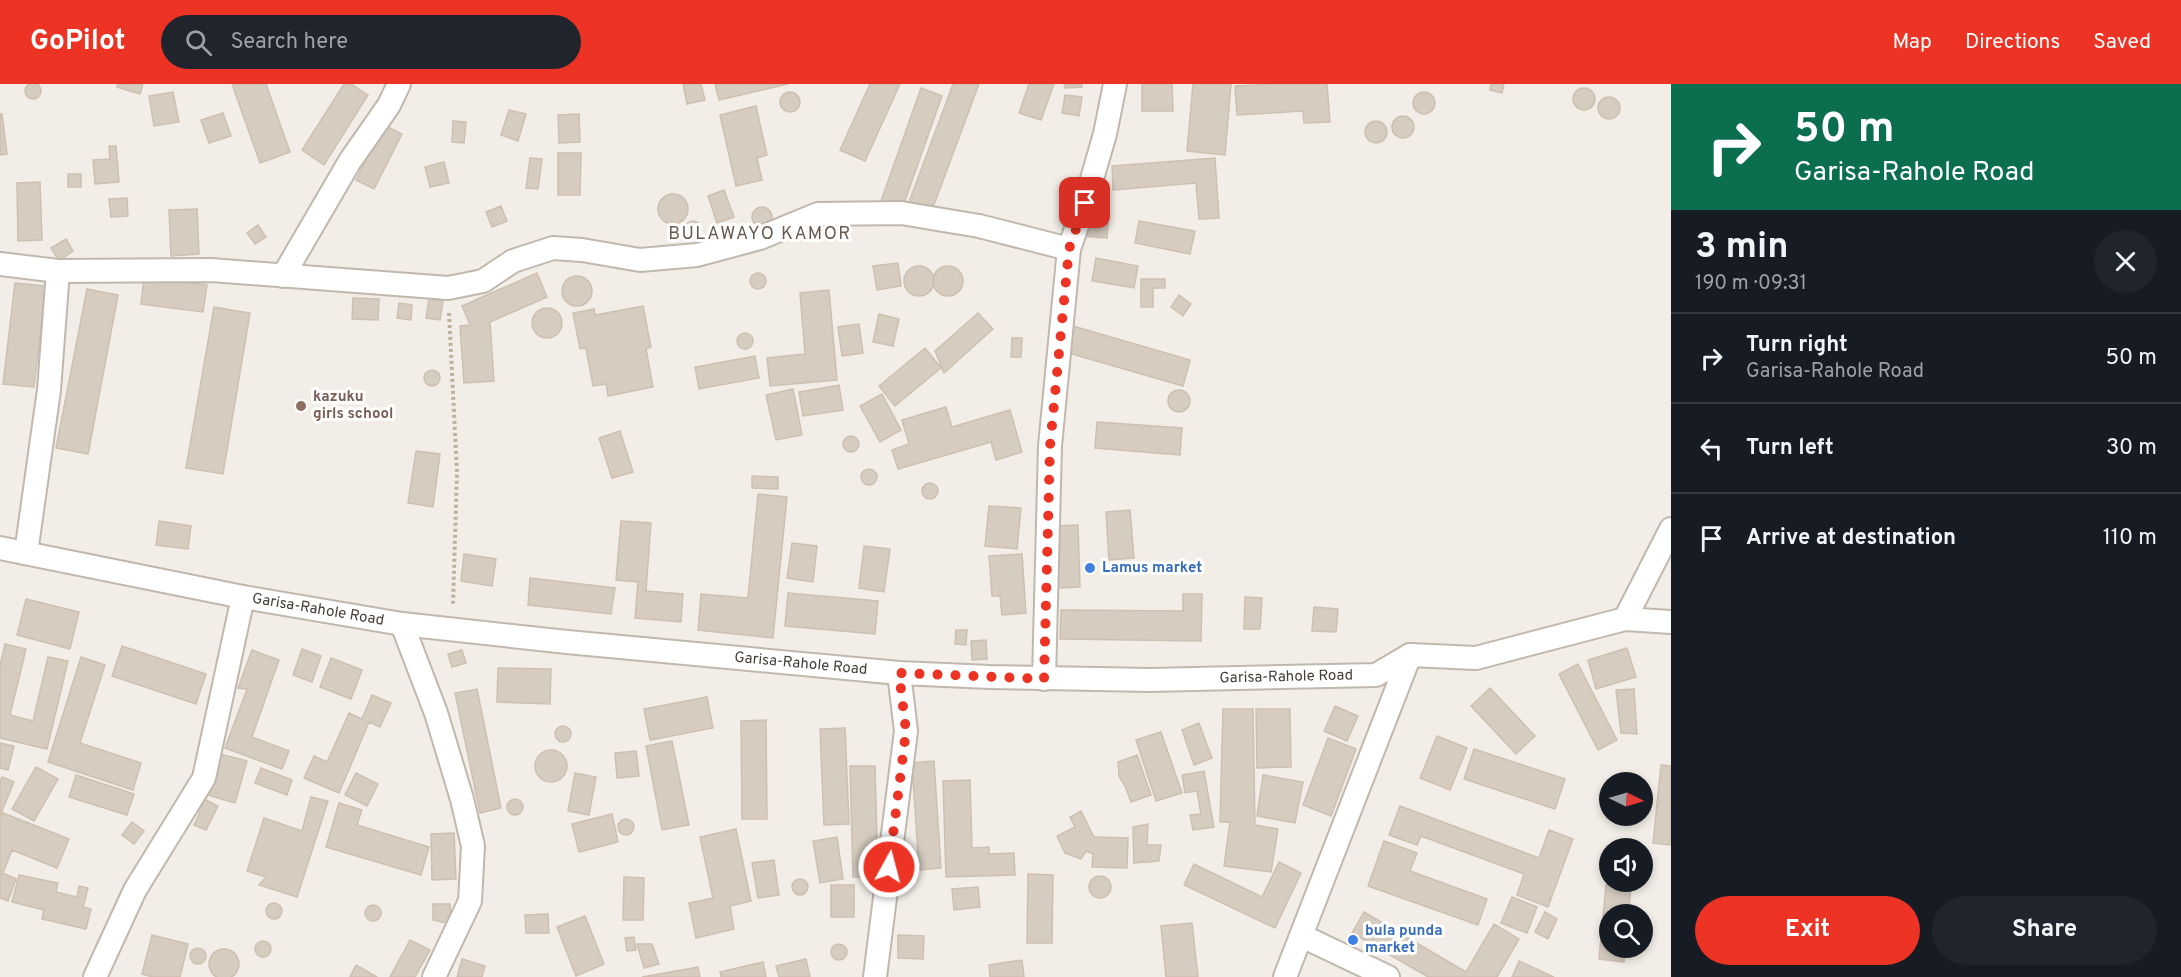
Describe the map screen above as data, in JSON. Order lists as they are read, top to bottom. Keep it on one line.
{"streets":{"street":["Garisa-Rahole Road"]},"districts":["BULAWAYO KAMOR"],"places":["kazuku girls school","Lamus market","bula punda market"],"north":"right","page":{"header":"GoPilot","search":"Search here","nav":["Map","Directions","Saved"],"turn":["50 m","Garisa-Rahole Road"],"heading":["3 min","190 m · 09:31"],"list":[{"name":"Turn right","note":"Garisa-Rahole Road","value":"50 m"},{"name":"Turn left","value":"30 m"},{"name":"Arrive at destination","value":"110 m"}],"buttons":["Exit","Share"]}}
